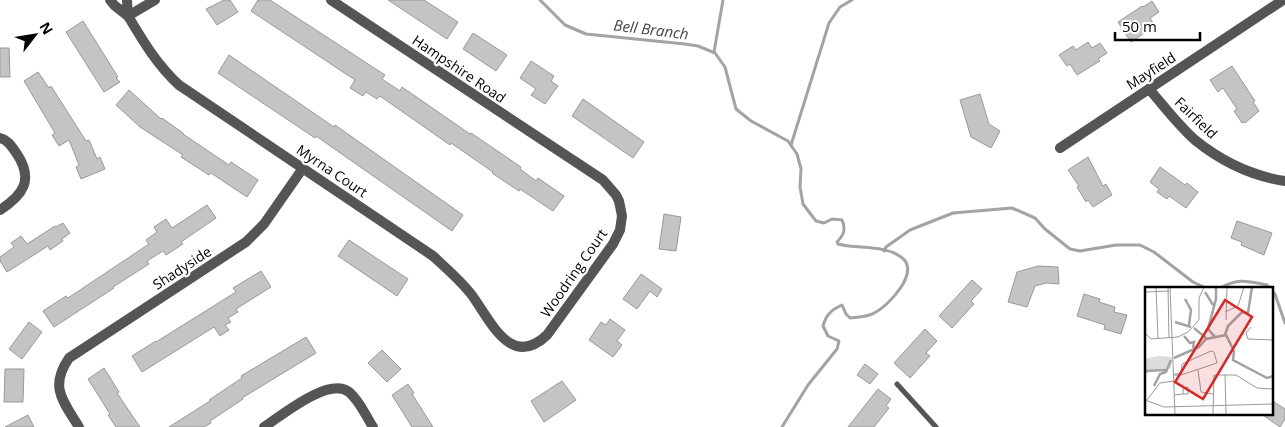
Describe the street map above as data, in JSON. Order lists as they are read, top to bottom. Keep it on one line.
{"streets":{"street":["Hampshire Road","Mayfield","Fairfield","Myrna Court","Shadyside","Woodring Court"]},"crossings":[["Hampshire Road","Woodring Court"],["Mayfield","Fairfield"],["Myrna Court","Shadyside"],["Myrna Court","Woodring Court"]],"water":["Bell Branch"],"scale_bar":"50 m","north":"top right"}
